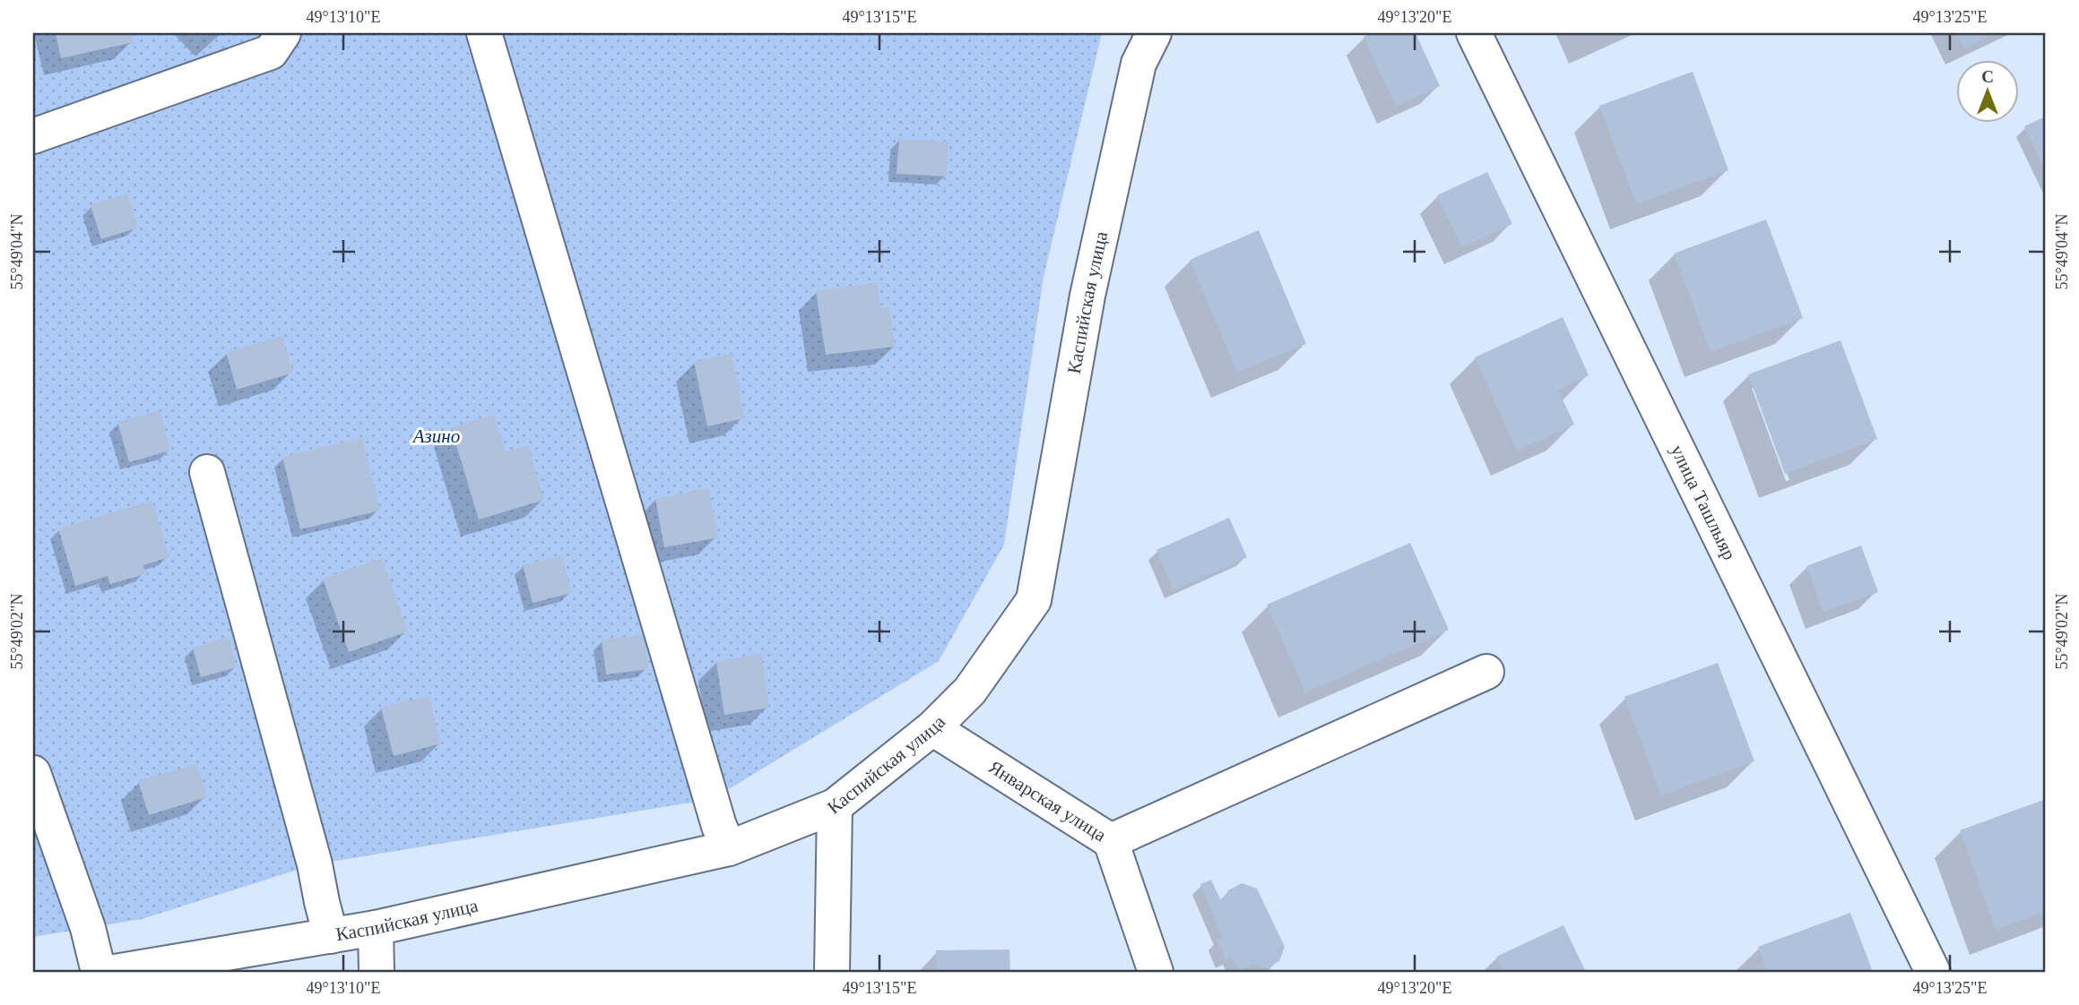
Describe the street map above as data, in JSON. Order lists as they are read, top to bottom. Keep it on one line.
{"streets":{"street":["Каспийская улица","улица Ташлыяр","Январская улица"]},"crossings":[["Каспийская улица","Январская улица"]],"parks":["Азино"],"north":"top","coordinates":["49°13'10\"E","49°13'15\"E","49°13'20\"E","49°13'25\"E","55°49'04\"N","55°49'02\"N"]}
